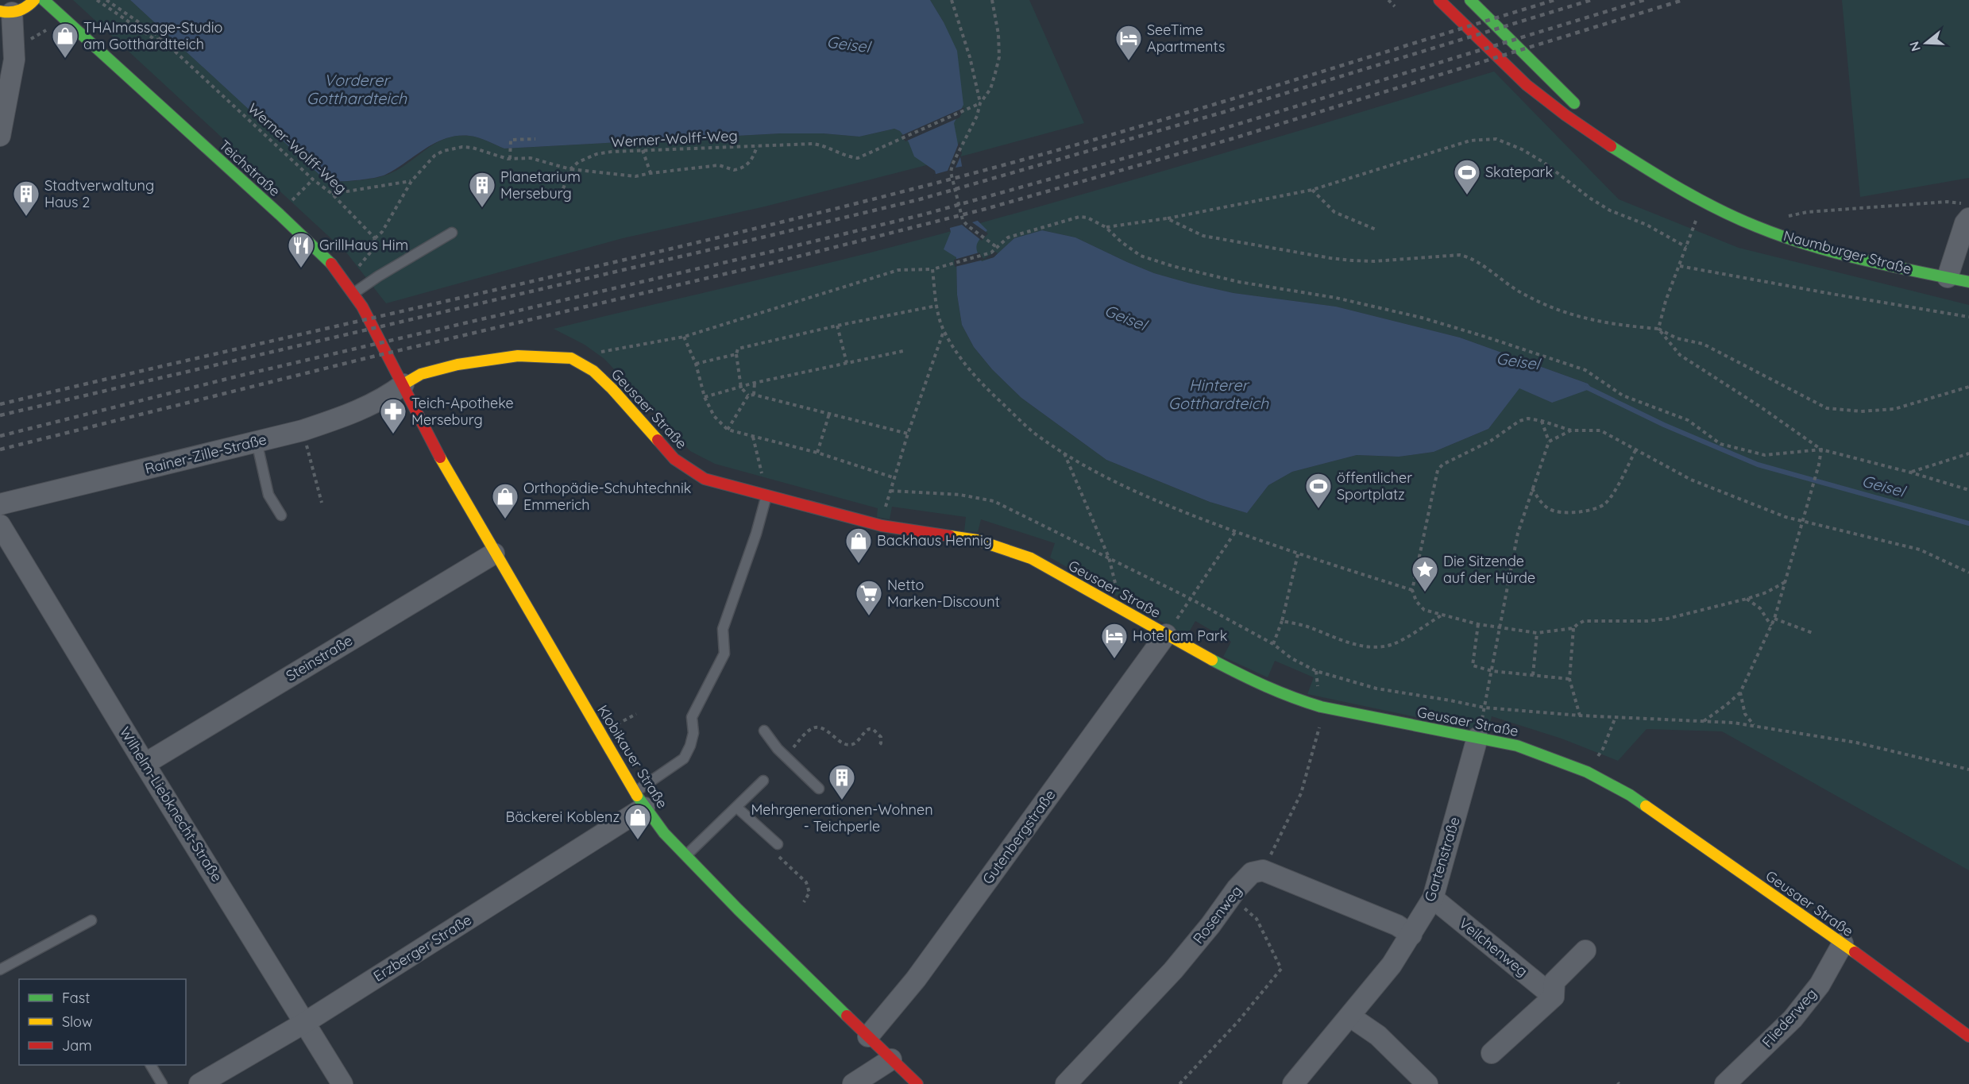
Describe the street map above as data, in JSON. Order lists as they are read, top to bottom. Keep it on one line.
{"streets":{"street":["Teichstraße","Naumburger Straße","Geusaer Straße","Rainer-Zille-Straße","Steinstraße","Klobikauer Straße","Wilhelm-Liebknecht-Straße","Gutenbergstraße","Gartenstraße","Rosenweg","Veilchenweg","Erzberger Straße","Fliederweg"],"path":["Werner-Wolff-Weg"]},"crossings":[["Teichstraße","Geusaer Straße"],["Teichstraße","Rainer-Zille-Straße"],["Teichstraße","Klobikauer Straße"],["Geusaer Straße","Rainer-Zille-Straße"],["Geusaer Straße","Klobikauer Straße"],["Geusaer Straße","Gutenbergstraße"],["Geusaer Straße","Gartenstraße"],["Geusaer Straße","Fliederweg"],["Rainer-Zille-Straße","Klobikauer Straße"],["Steinstraße","Klobikauer Straße"],["Steinstraße","Wilhelm-Liebknecht-Straße"],["Klobikauer Straße","Gutenbergstraße"],["Klobikauer Straße","Erzberger Straße"],["Wilhelm-Liebknecht-Straße","Erzberger Straße"],["Gartenstraße","Veilchenweg"]],"water":["Geisel","Vorderer Gotthardteich","Hinterer Gotthardteich"],"places":{"shop":["THAImassage-Studio am Gotthardtteich","Orthopädie-Schuhtechnik Emmerich","Backhaus Hennig","Bäckerei Koblenz"],"hotel":["SeeTime Apartments","Hotel am Park"],"sports":["Skatepark","öffentlicher Sportplatz"],"building":["Planetarium Merseburg","Stadtverwaltung Haus 2","Mehrgenerationen-Wohnen - Teichperle"],"restaurant":["GrillHaus Him"],"pharmacy":["Teich-Apotheke Merseburg"],"place":["Die Sitzende auf der Hürde"],"supermarket":["Netto Marken-Discount"]},"legend":["Fast","Slow","Jam"],"north":"left"}
